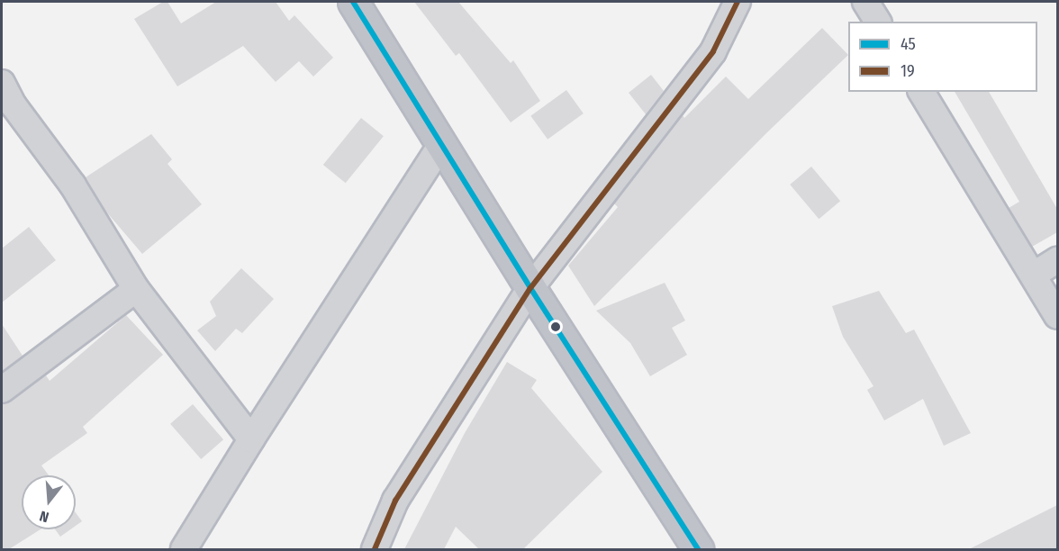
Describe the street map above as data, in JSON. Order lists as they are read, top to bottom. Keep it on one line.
{"lines":["transit line 45","transit line 19"],"legend":["45","19"],"north":"bottom"}
